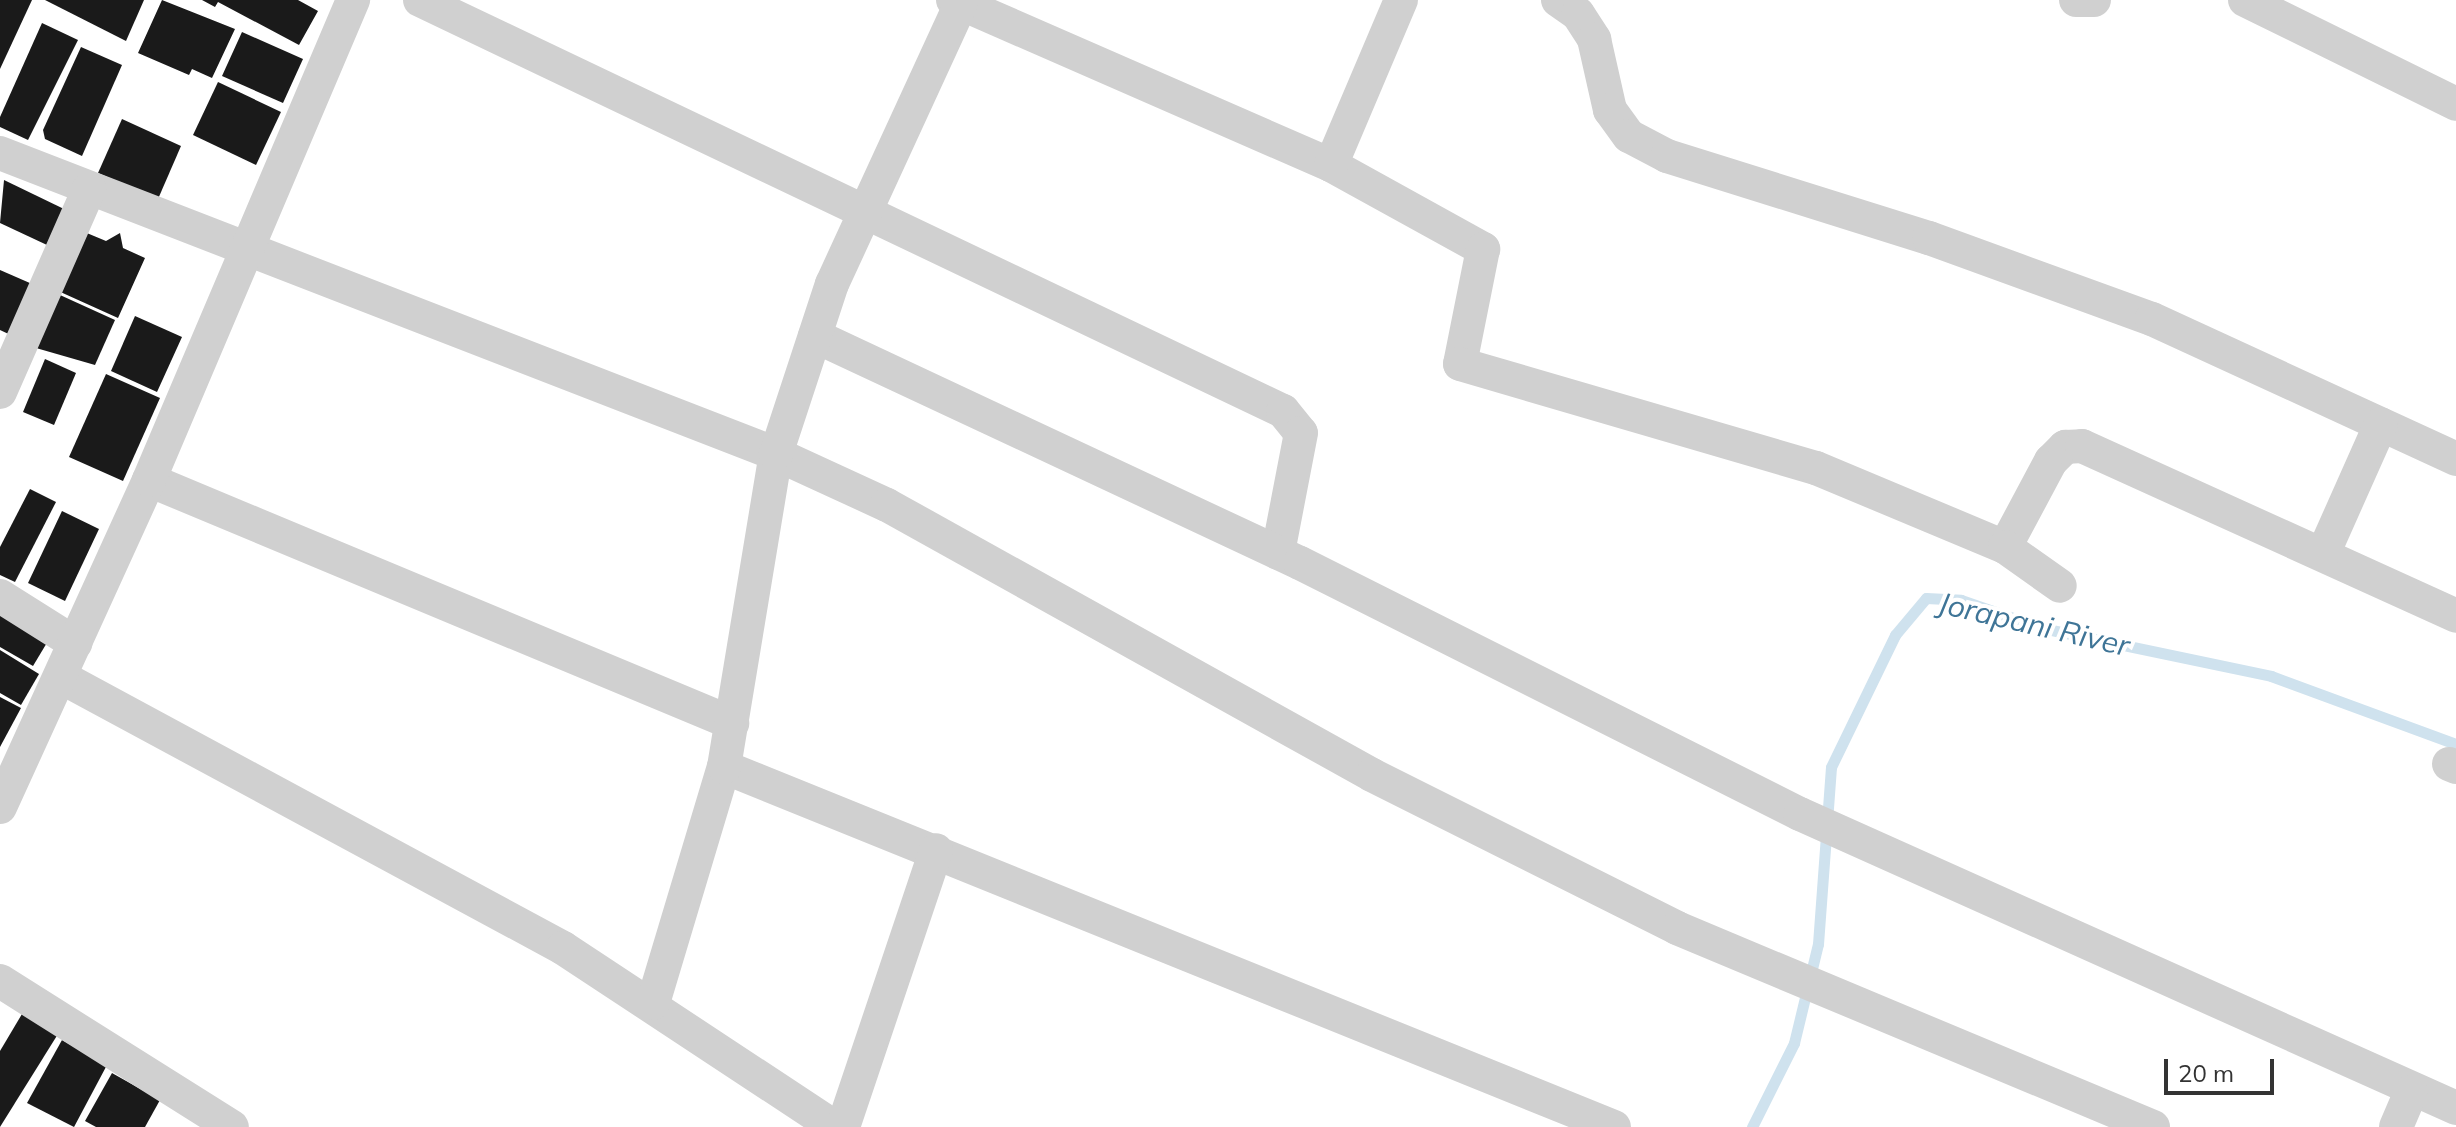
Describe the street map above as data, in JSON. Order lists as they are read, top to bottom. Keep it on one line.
{"water":["Jorapani River"],"scale_bar":"20 m"}
